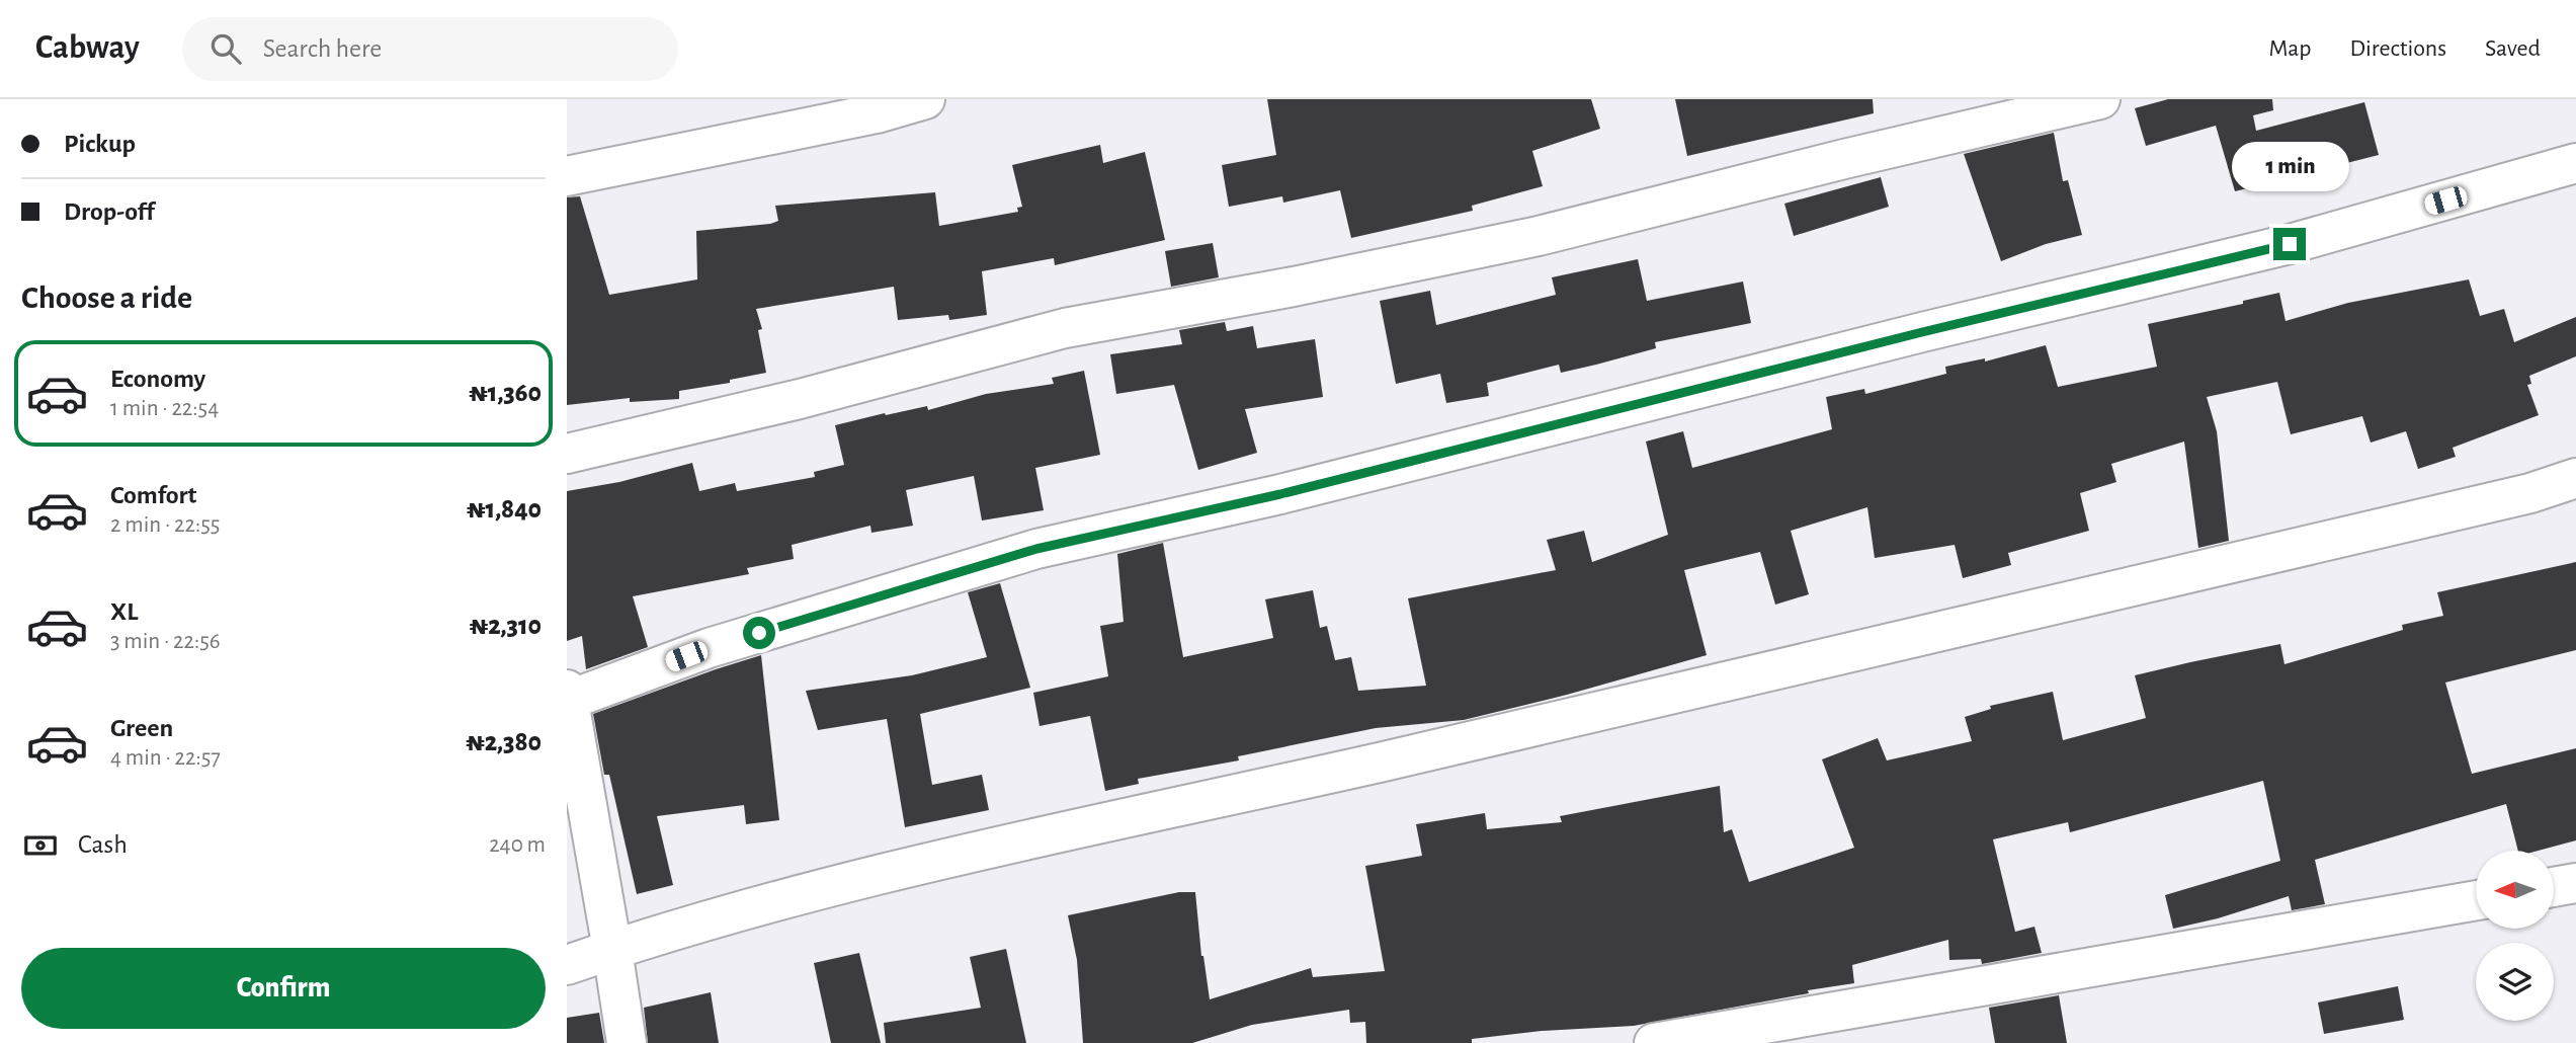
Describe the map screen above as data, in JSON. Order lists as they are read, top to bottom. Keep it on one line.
{"north":"left","page":{"header":"Cabway","search":"Search here","nav":["Map","Directions","Saved"],"banner":["Pickup","Drop-off"],"bubble":"1 min","heading":"Choose a ride","list":[{"name":"Economy","note":"1 min · 22:54","value":"₦1,360"},{"name":"Comfort","note":"2 min · 22:55","value":"₦1,840"},{"name":"XL","note":"3 min · 22:56","value":"₦2,310"},{"name":"Green","note":"4 min · 22:57","value":"₦2,380"}],"pay":["Cash","240 m"],"buttons":"Confirm"}}
